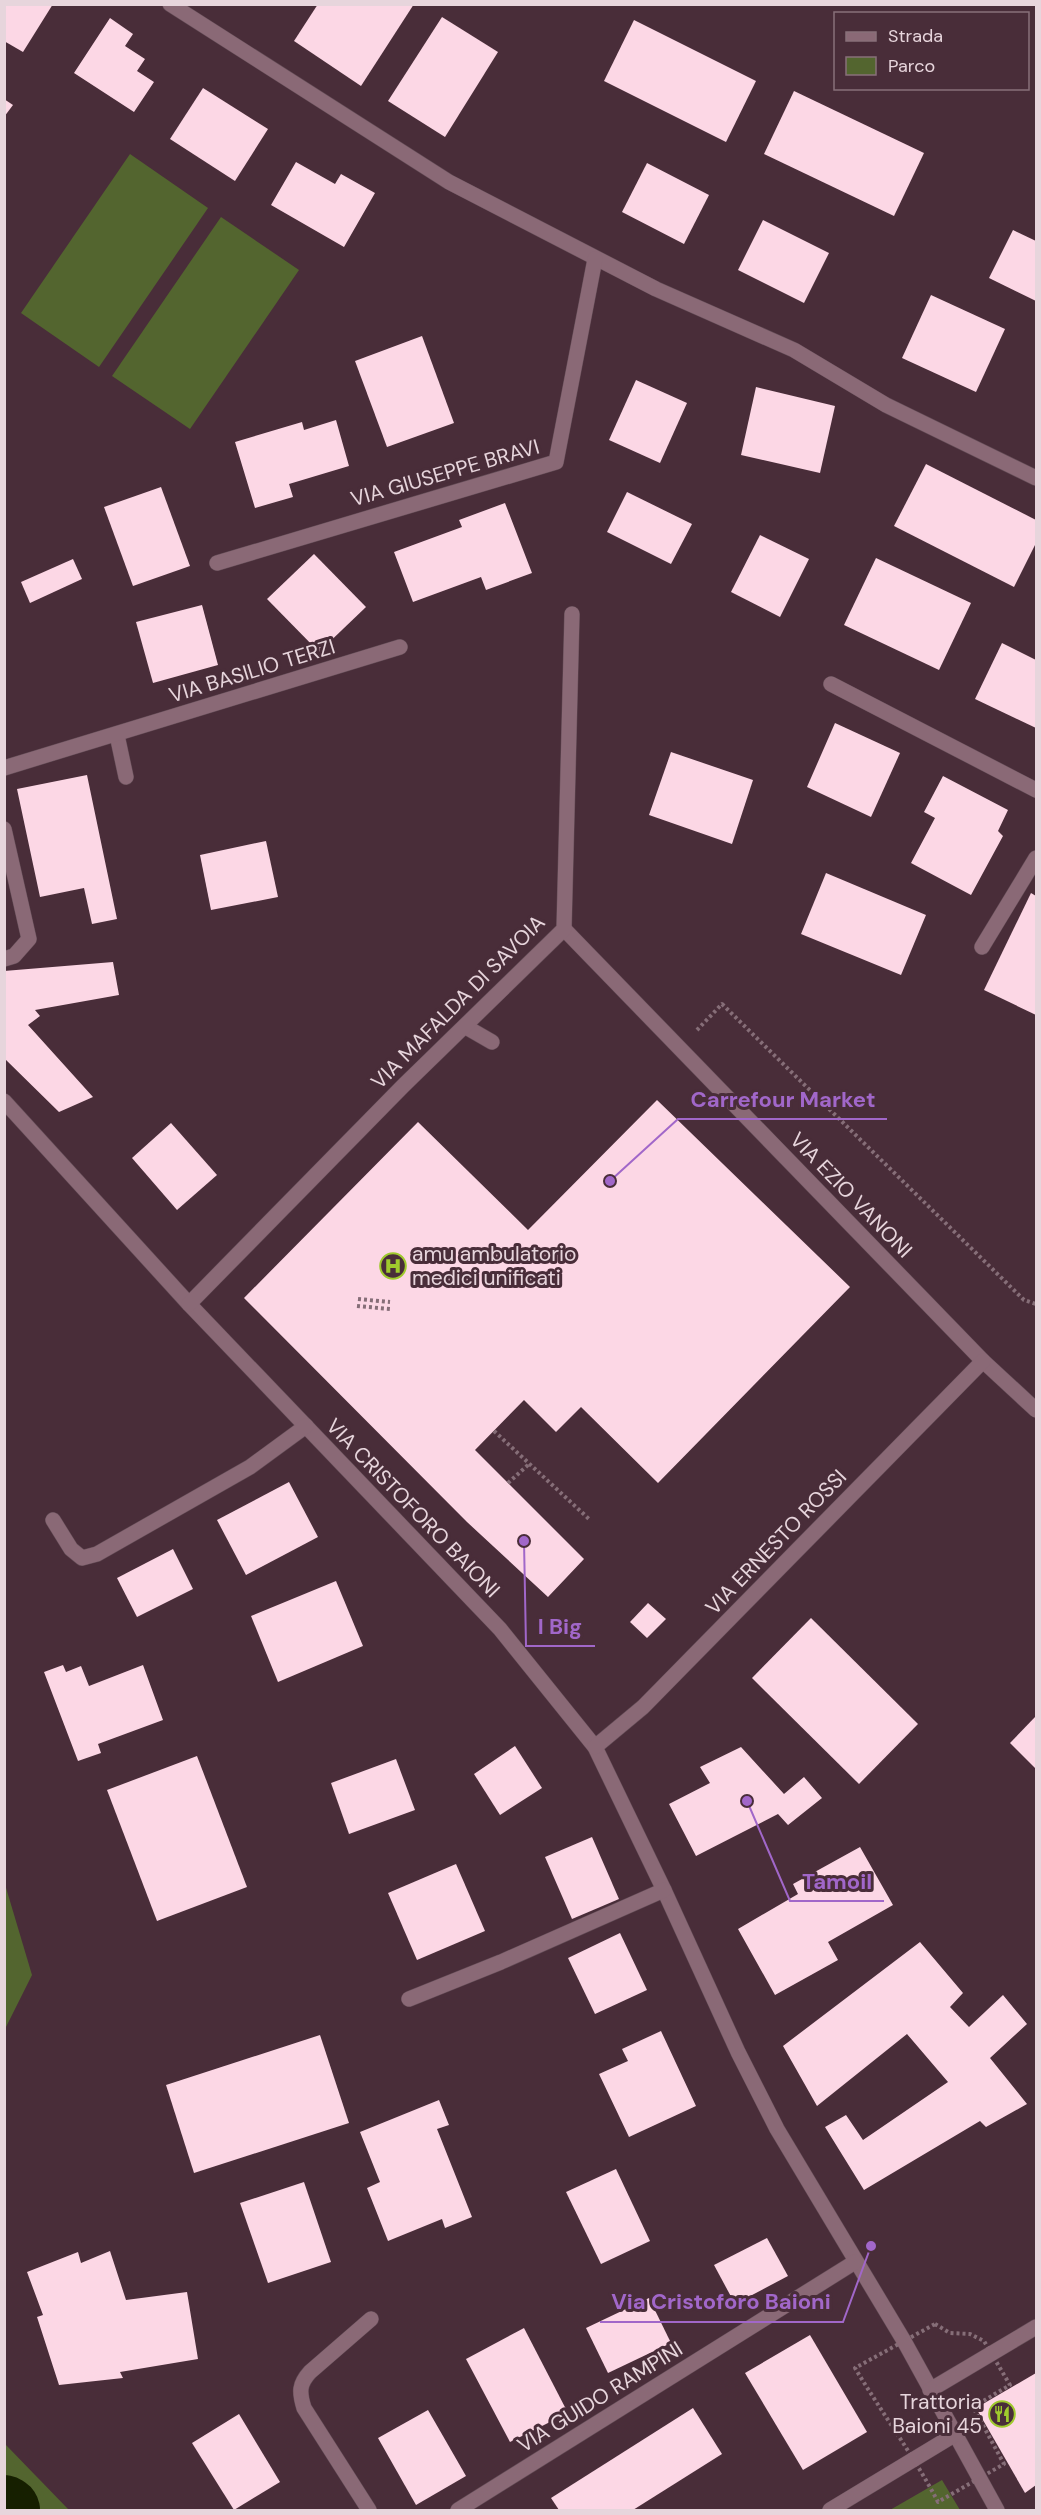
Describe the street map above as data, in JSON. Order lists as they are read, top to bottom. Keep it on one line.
{"streets":{"street":["VIA GIUSEPPE BRAVI","VIA BASILIO TERZI","VIA MAFALDA DI SAVOIA","VIA EZIO VANONI","VIA CRISTOFORO BAIONI","VIA ERNESTO ROSSI","VIA GUIDO RAMPINI"]},"crossings":[["VIA MAFALDA DI SAVOIA","VIA EZIO VANONI"],["VIA MAFALDA DI SAVOIA","VIA CRISTOFORO BAIONI"],["VIA EZIO VANONI","VIA ERNESTO ROSSI"],["VIA CRISTOFORO BAIONI","VIA ERNESTO ROSSI"],["VIA CRISTOFORO BAIONI","VIA GUIDO RAMPINI"]],"places":{"other":["Carrefour Market","I Big","Tamoil","Via Cristoforo Baioni"],"hospital":["amu ambulatorio medici unificati"],"restaurant":["Trattoria Baioni 45"]},"legend":["Strada","Parco"]}
